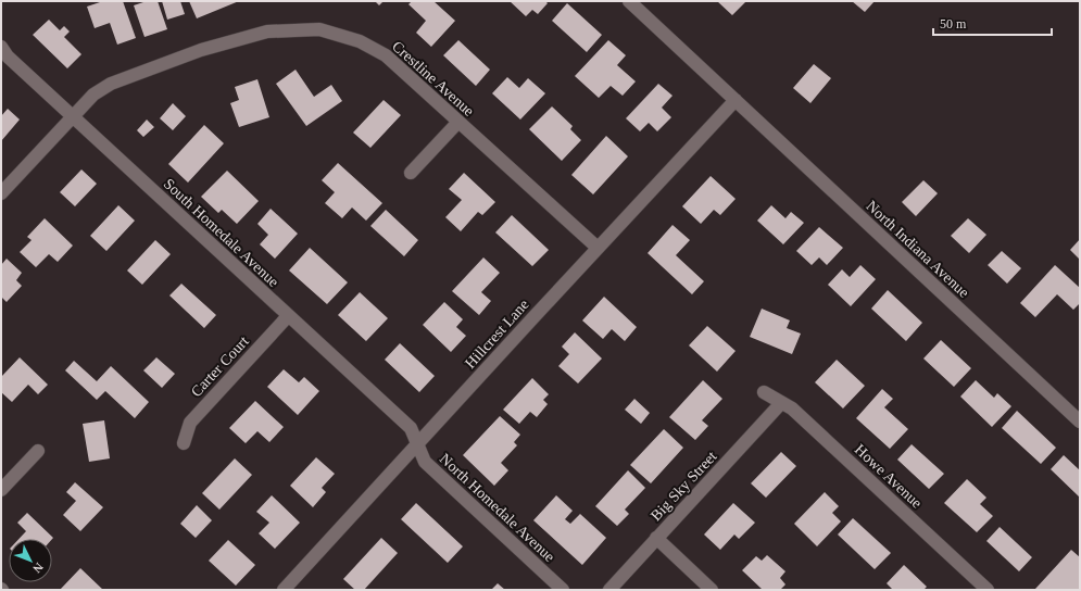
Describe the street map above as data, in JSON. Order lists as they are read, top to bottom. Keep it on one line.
{"streets":{"street":["Crestline Avenue","South Homedale Avenue","North Indiana Avenue","Hillcrest Lane","Carter Court","Howe Avenue","Big Sky Street","North Homedale Avenue"]},"crossings":[["Crestline Avenue","South Homedale Avenue"],["Crestline Avenue","Hillcrest Lane"],["South Homedale Avenue","Hillcrest Lane"],["South Homedale Avenue","Carter Court"],["South Homedale Avenue","North Homedale Avenue"],["North Indiana Avenue","Hillcrest Lane"],["Hillcrest Lane","North Homedale Avenue"],["Howe Avenue","Big Sky Street"]],"scale_bar":"50 m","north":"bottom right"}
